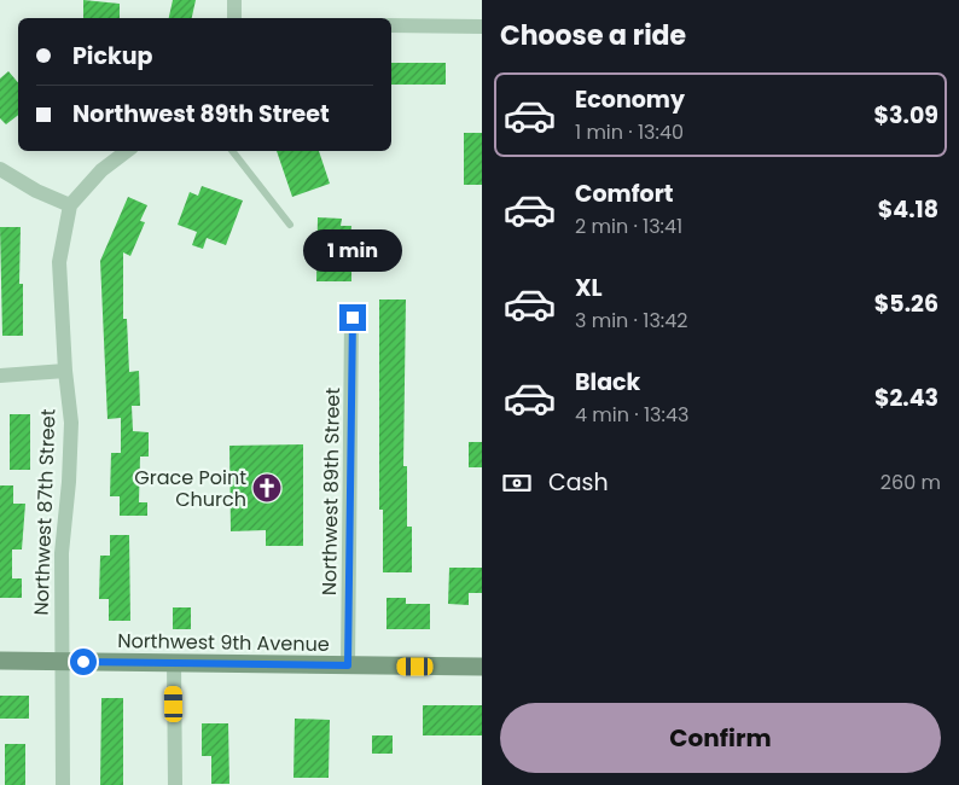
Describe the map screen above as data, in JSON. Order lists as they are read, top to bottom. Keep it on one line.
{"streets":{"street":["Northwest 89th Street","Northwest 87th Street","Northwest 9th Avenue"]},"crossings":[["Northwest 89th Street","Northwest 9th Avenue"],["Northwest 87th Street","Northwest 9th Avenue"]],"places":{"church":["Grace Point Church"]},"page":{"heading":"Choose a ride","banner":["Pickup","Northwest 89th Street"],"list":[{"name":"Economy","note":"1 min · 13:40","value":"$3.09"},{"name":"Comfort","note":"2 min · 13:41","value":"$4.18"},{"name":"XL","note":"3 min · 13:42","value":"$5.26"},{"name":"Black","note":"4 min · 13:43","value":"$2.43"}],"bubble":"1 min","pay":["Cash","260 m"],"buttons":"Confirm"}}
